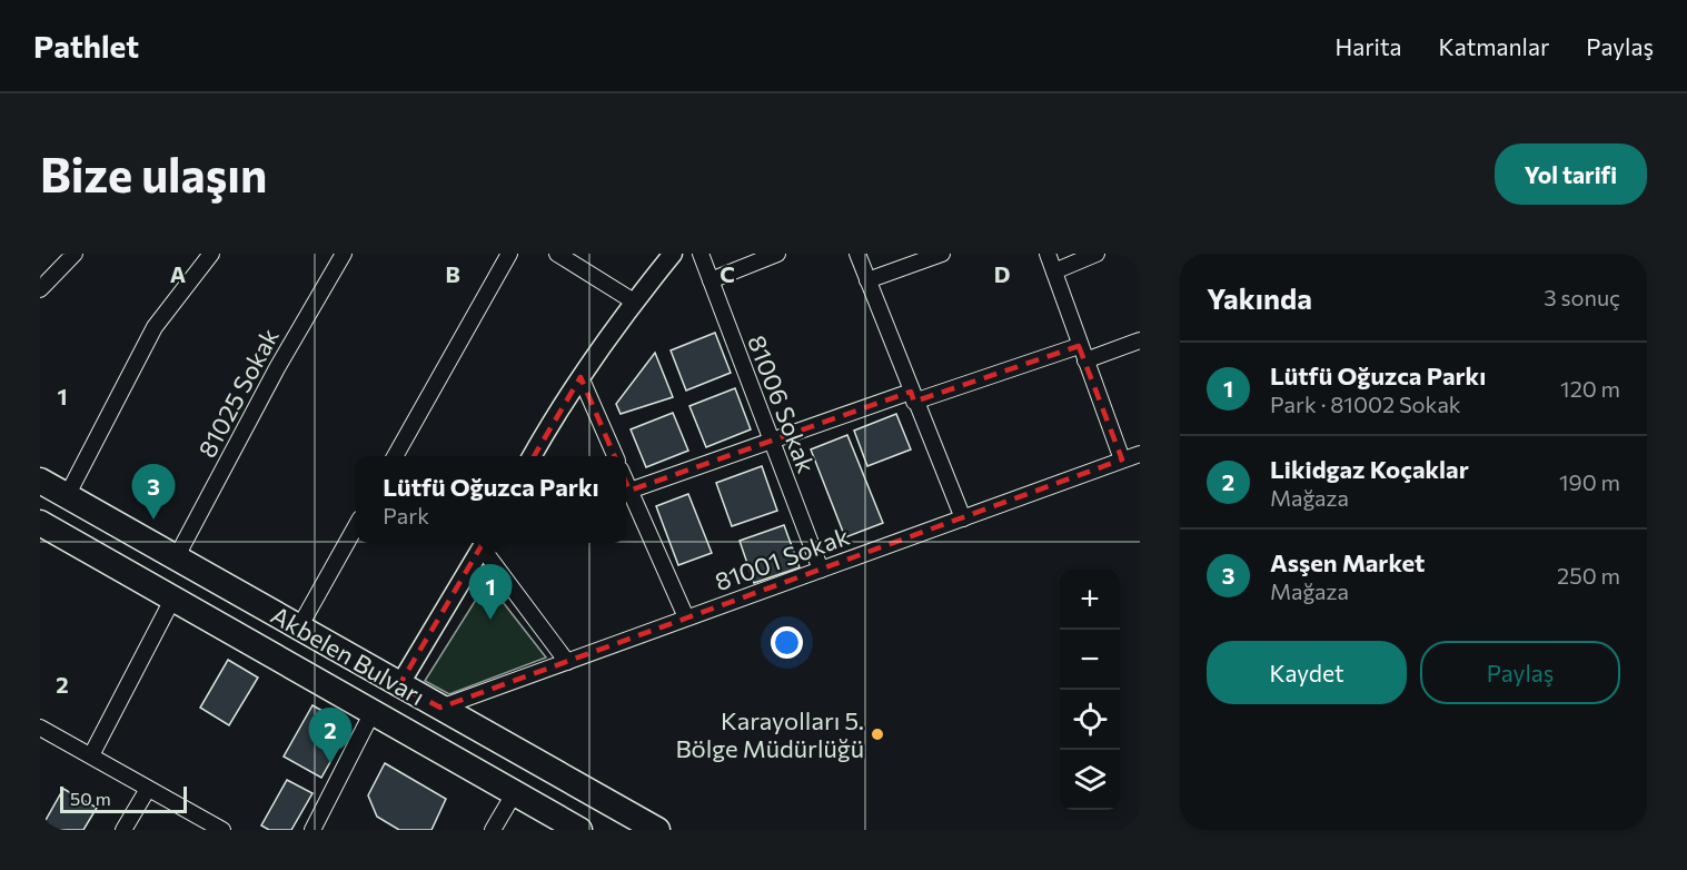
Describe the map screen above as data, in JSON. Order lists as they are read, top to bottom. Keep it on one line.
{"streets":{"main road":["Akbelen Bulvarı"],"street":["81025 Sokak","81006 Sokak","81001 Sokak"]},"crossings":[["81025 Sokak","Akbelen Bulvarı"],["81006 Sokak","81001 Sokak"],["81001 Sokak","Akbelen Bulvarı"]],"places":["Karayolları 5. Bölge Müdürlüğü"],"scale_bar":"50 m","page":{"header":"Pathlet","nav":["Harita","Katmanlar","Paylaş"],"buttons":["Yol tarifi",["Kaydet","Paylaş"]],"title":"Bize ulaşın","heading":["Yakında","3 sonuç"],"list":[{"mark":"1","name":"Lütfü Oğuzca Parkı","note":"Park · 81002 Sokak","value":"120 m"},{"mark":"2","name":"Likidgaz Koçaklar","note":"Mağaza","value":"190 m"},{"mark":"3","name":"Asşen Market","note":"Mağaza","value":"250 m"}],"popup":["Lütfü Oğuzca Parkı","Park"],"pins":["3","1","2"],"map_buttons":["+","−"],"scale":"50 m"},"grid":{"columns":["A","B","C","D"],"rows":["1","2"]}}
